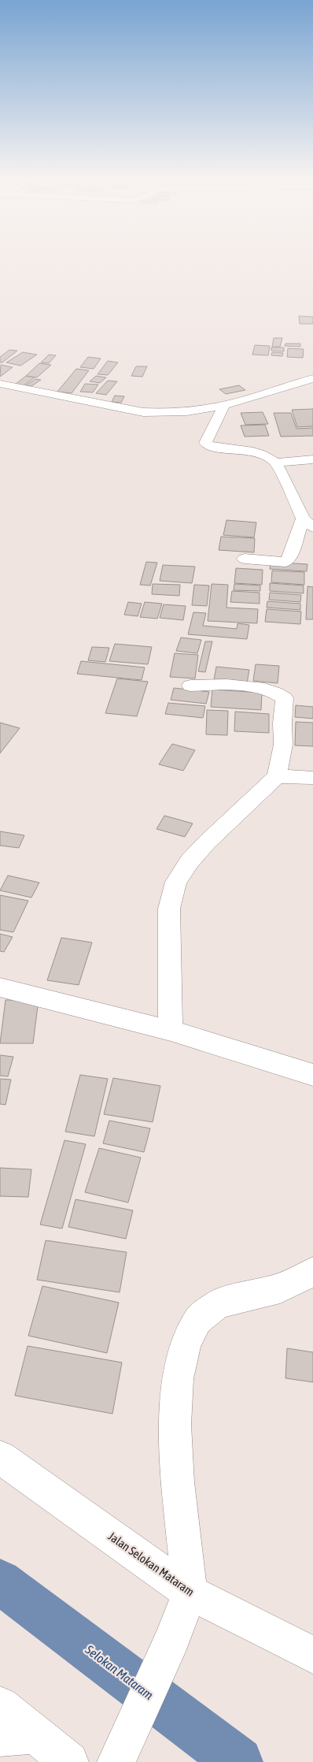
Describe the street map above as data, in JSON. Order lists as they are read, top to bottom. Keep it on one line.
{"streets":{"street":["Jalan Selokan Mataram"]},"water":["Selokan Mataram"]}
